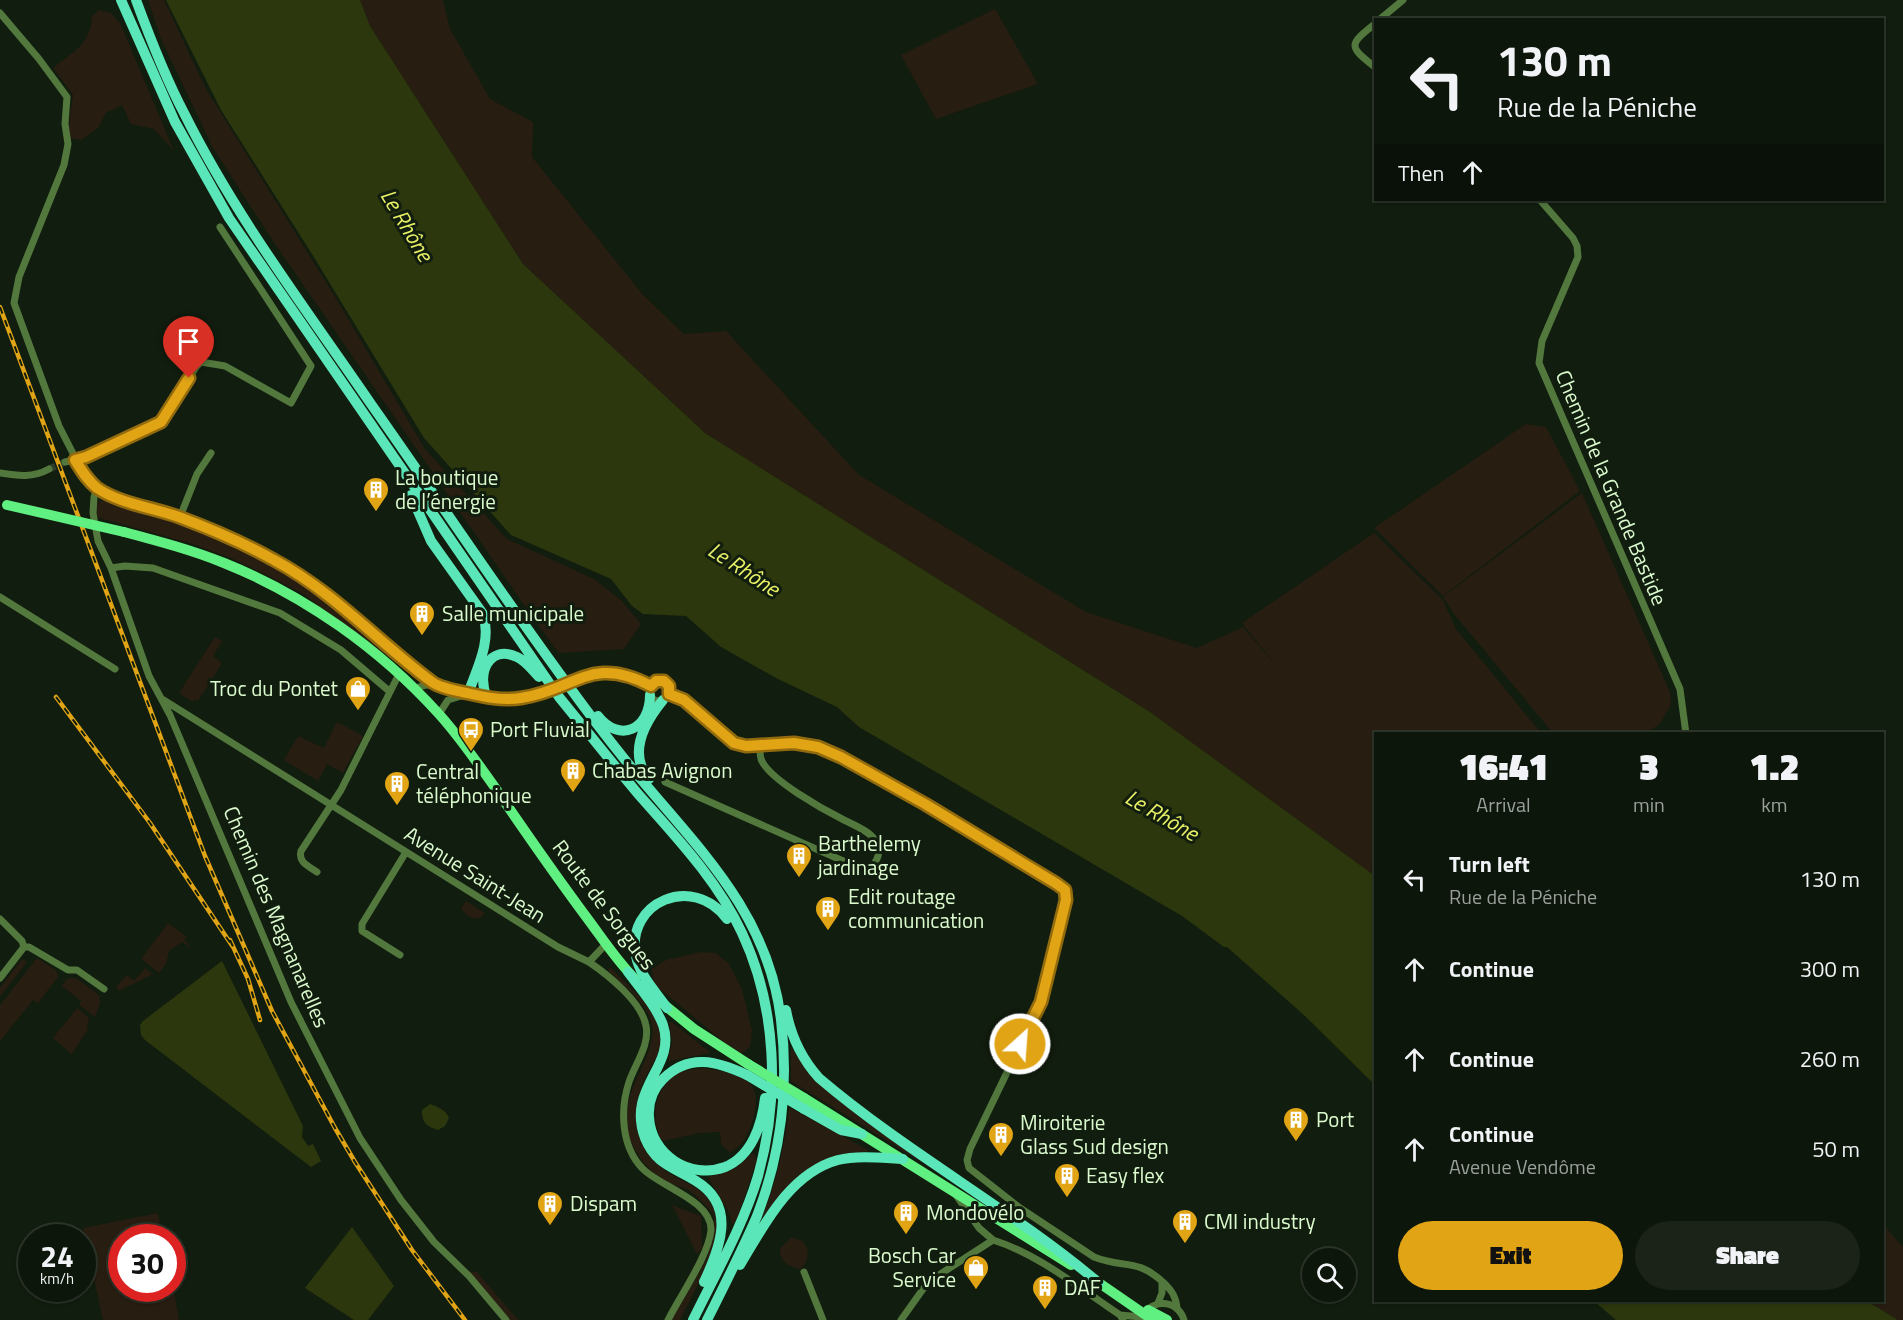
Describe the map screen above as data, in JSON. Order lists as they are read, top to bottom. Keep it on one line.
{"streets":{"main road":["Route de Sorgues"],"street":["Chemin de la Grande Bastide","Avenue Saint-Jean","Chemin des Magnanarelles"]},"crossings":[["Avenue Saint-Jean","Chemin des Magnanarelles"]],"water":["Le Rhône"],"places":{"building":["La boutique de l’énergie","Salle municipale","Chabas Avignon","Central téléphonique","Barthelemy jardinage","Edit routage communication","Port","Miroiterie Glass Sud design","Easy flex","Dispam","Mondovélo","CMI industry","DAF"],"shop":["Troc du Pontet","Bosch Car Service"],"bus stop":["Port Fluvial"]},"page":{"turn":["130 m","Rue de la Péniche"],"then":"Then","eta":["16:41","Arrival","3","min","1.2","km"],"list":[{"name":"Turn left","note":"Rue de la Péniche","value":"130 m"},{"name":"Continue","value":"300 m"},{"name":"Continue","value":"260 m"},{"name":"Continue","note":"Avenue Vendôme","value":"50 m"}],"buttons":["Exit","Share"],"speed":"24 km/h","limit":"30"}}
